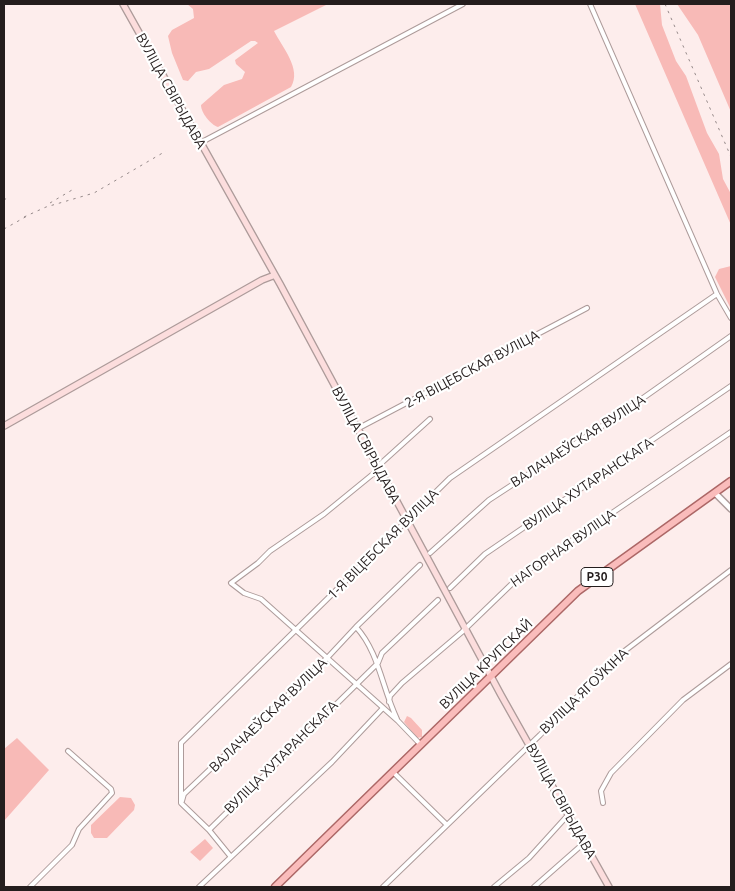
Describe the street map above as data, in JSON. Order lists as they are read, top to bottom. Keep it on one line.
{"streets":{"main road":["ВУЛІЦА СВІРЫДАВА","Р30","ВУЛІЦА КРУПСКАЙ"],"street":["2-Я ВІЦЕБСКАЯ ВУЛІЦА","ВАЛАЧАЕЎСКАЯ ВУЛІЦА","ВУЛІЦА ХУТАРАНСКАГА","1-Я ВІЦЕБСКАЯ ВУЛІЦА","НАГОРНАЯ ВУЛІЦА","ВУЛІЦА ЯГОЎКІНА"]},"crossings":[["ВУЛІЦА СВІРЫДАВА","2-Я ВІЦЕБСКАЯ ВУЛІЦА"],["ВУЛІЦА СВІРЫДАВА","1-Я ВІЦЕБСКАЯ ВУЛІЦА"],["ВУЛІЦА СВІРЫДАВА","НАГОРНАЯ ВУЛІЦА"],["ВУЛІЦА СВІРЫДАВА","ВУЛІЦА КРУПСКАЙ"],["ВУЛІЦА СВІРЫДАВА","ВУЛІЦА ЯГОЎКІНА"],["2-Я ВІЦЕБСКАЯ ВУЛІЦА","1-Я ВІЦЕБСКАЯ ВУЛІЦА"],["ВАЛАЧАЕЎСКАЯ ВУЛІЦА","1-Я ВІЦЕБСКАЯ ВУЛІЦА"]]}
